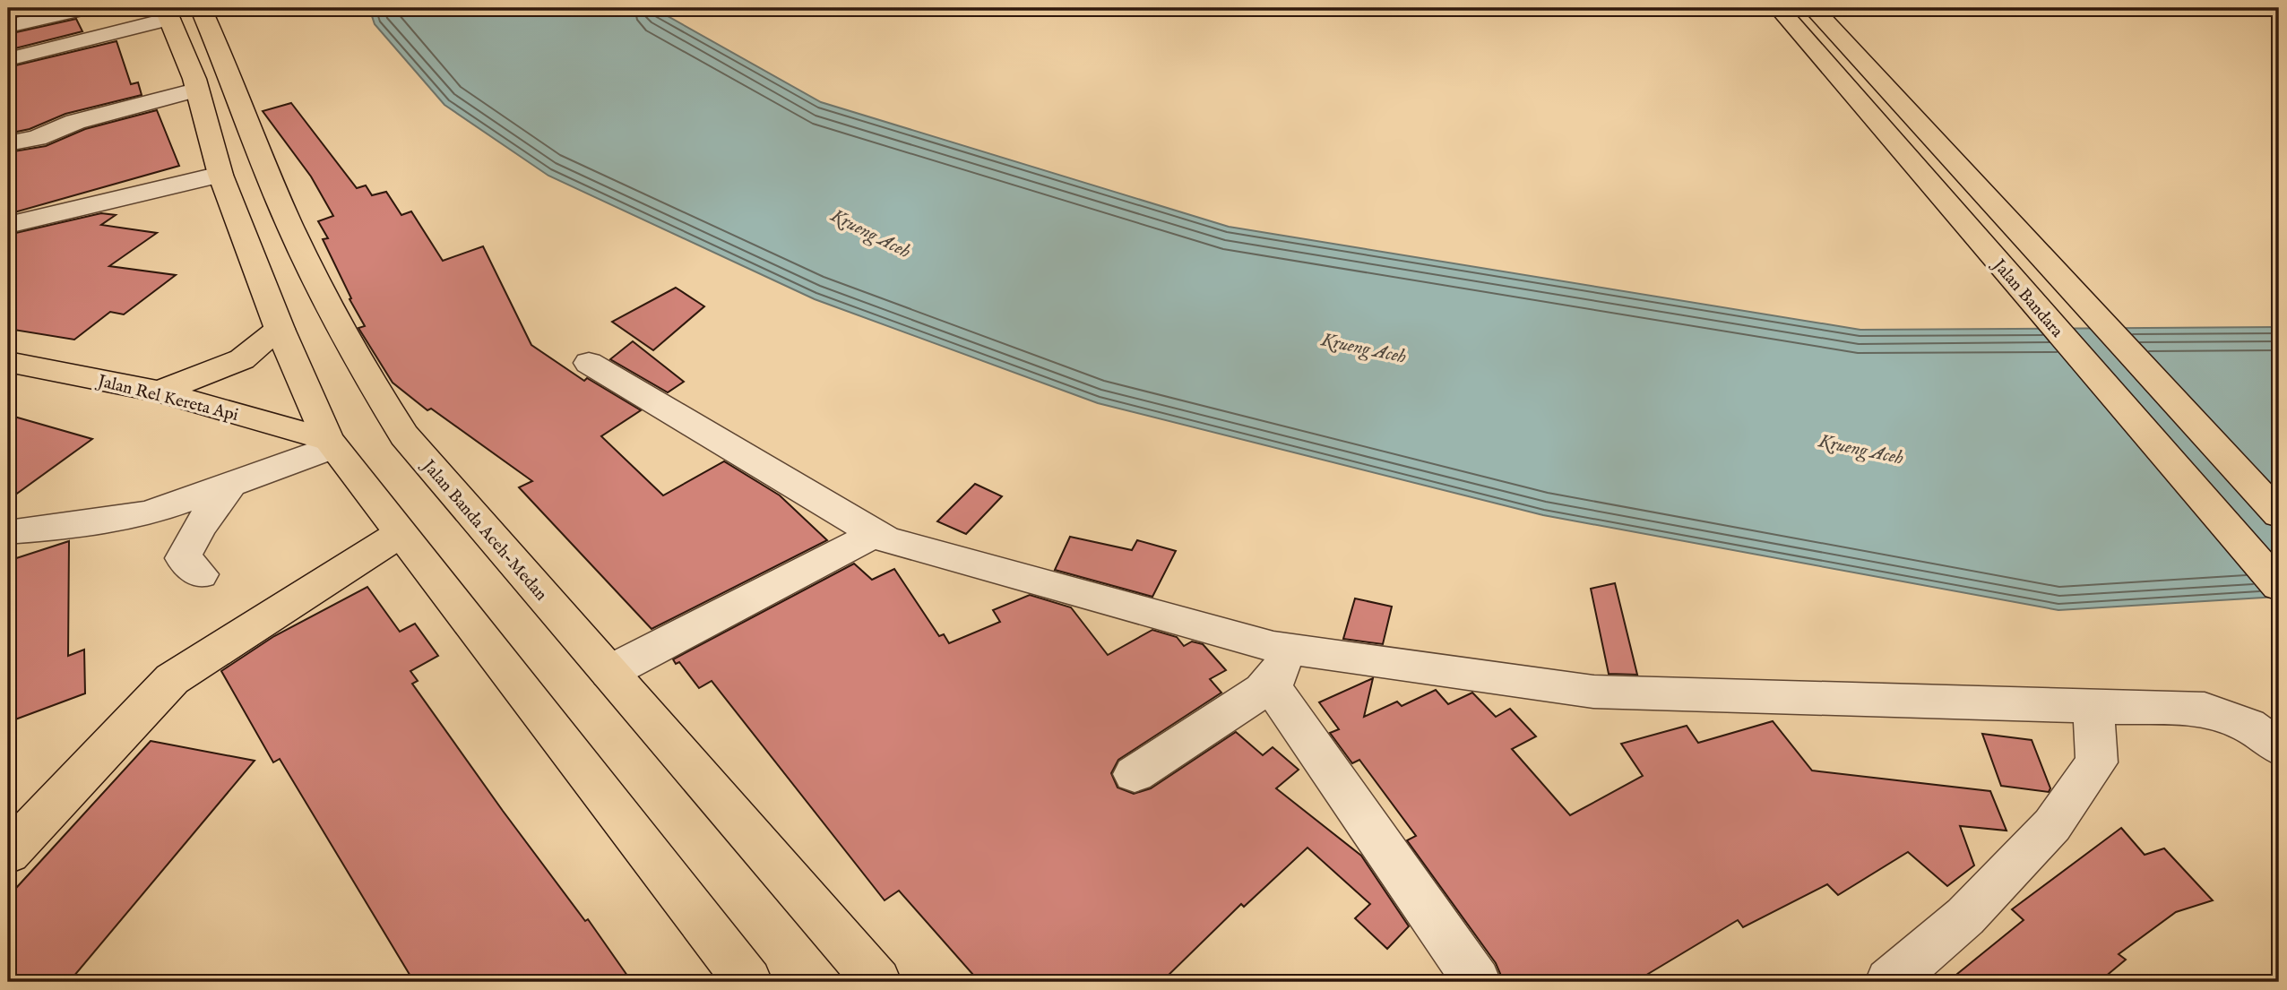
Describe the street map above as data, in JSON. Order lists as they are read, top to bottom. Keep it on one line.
{"streets":{"main road":["Jalan Bandara","Jalan Rel Kereta Api","Jalan Banda Aceh-Medan"]},"water":["Krueng Aceh"]}
